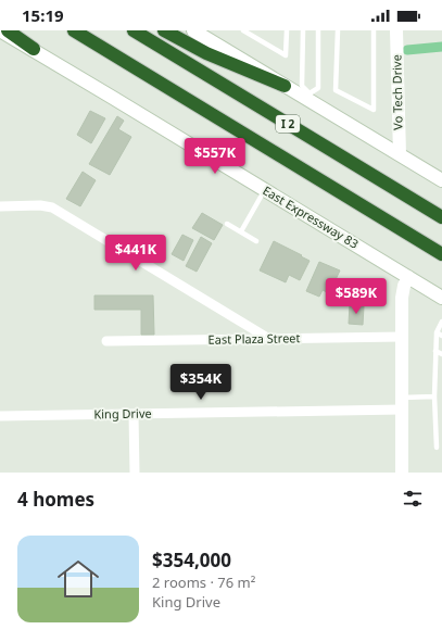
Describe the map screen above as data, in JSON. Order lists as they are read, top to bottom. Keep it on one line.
{"streets":{"highway":["I 2"],"main road":["Vo Tech Drive","East Expressway 83"],"street":["East Plaza Street","King Drive"]},"page":{"status":"15:19","price":["$557K","$441K","$589K","$354K"],"heading":"4 homes","list":[{"name":"$354,000","note":"2 rooms · 76 m² · King Drive"}]}}
